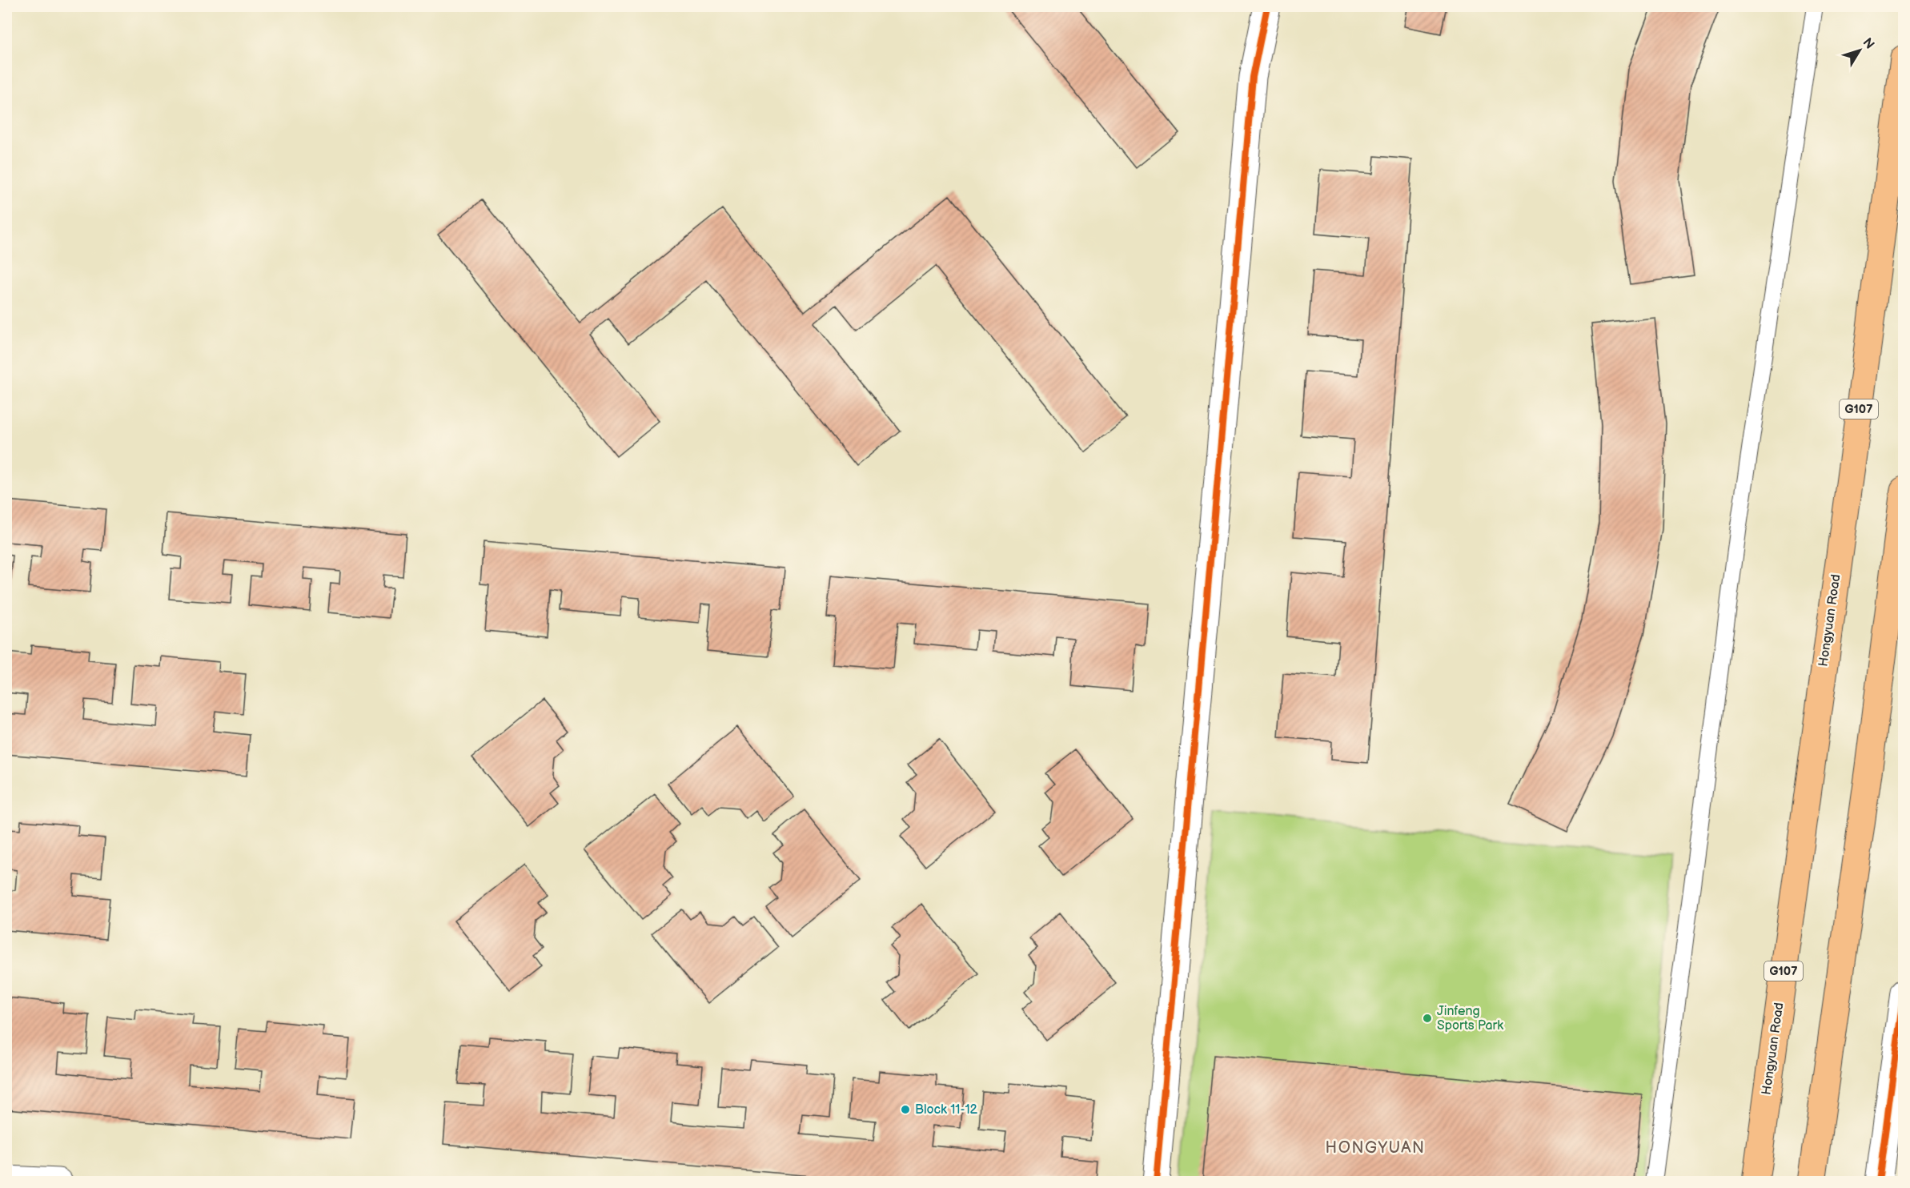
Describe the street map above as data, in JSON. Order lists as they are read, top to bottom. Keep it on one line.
{"streets":{"highway":["G107","Hongyuan Road"]},"districts":["HONGYUAN"],"places":["Jinfeng Sports Park","Block 11-12"],"north":"top right"}
